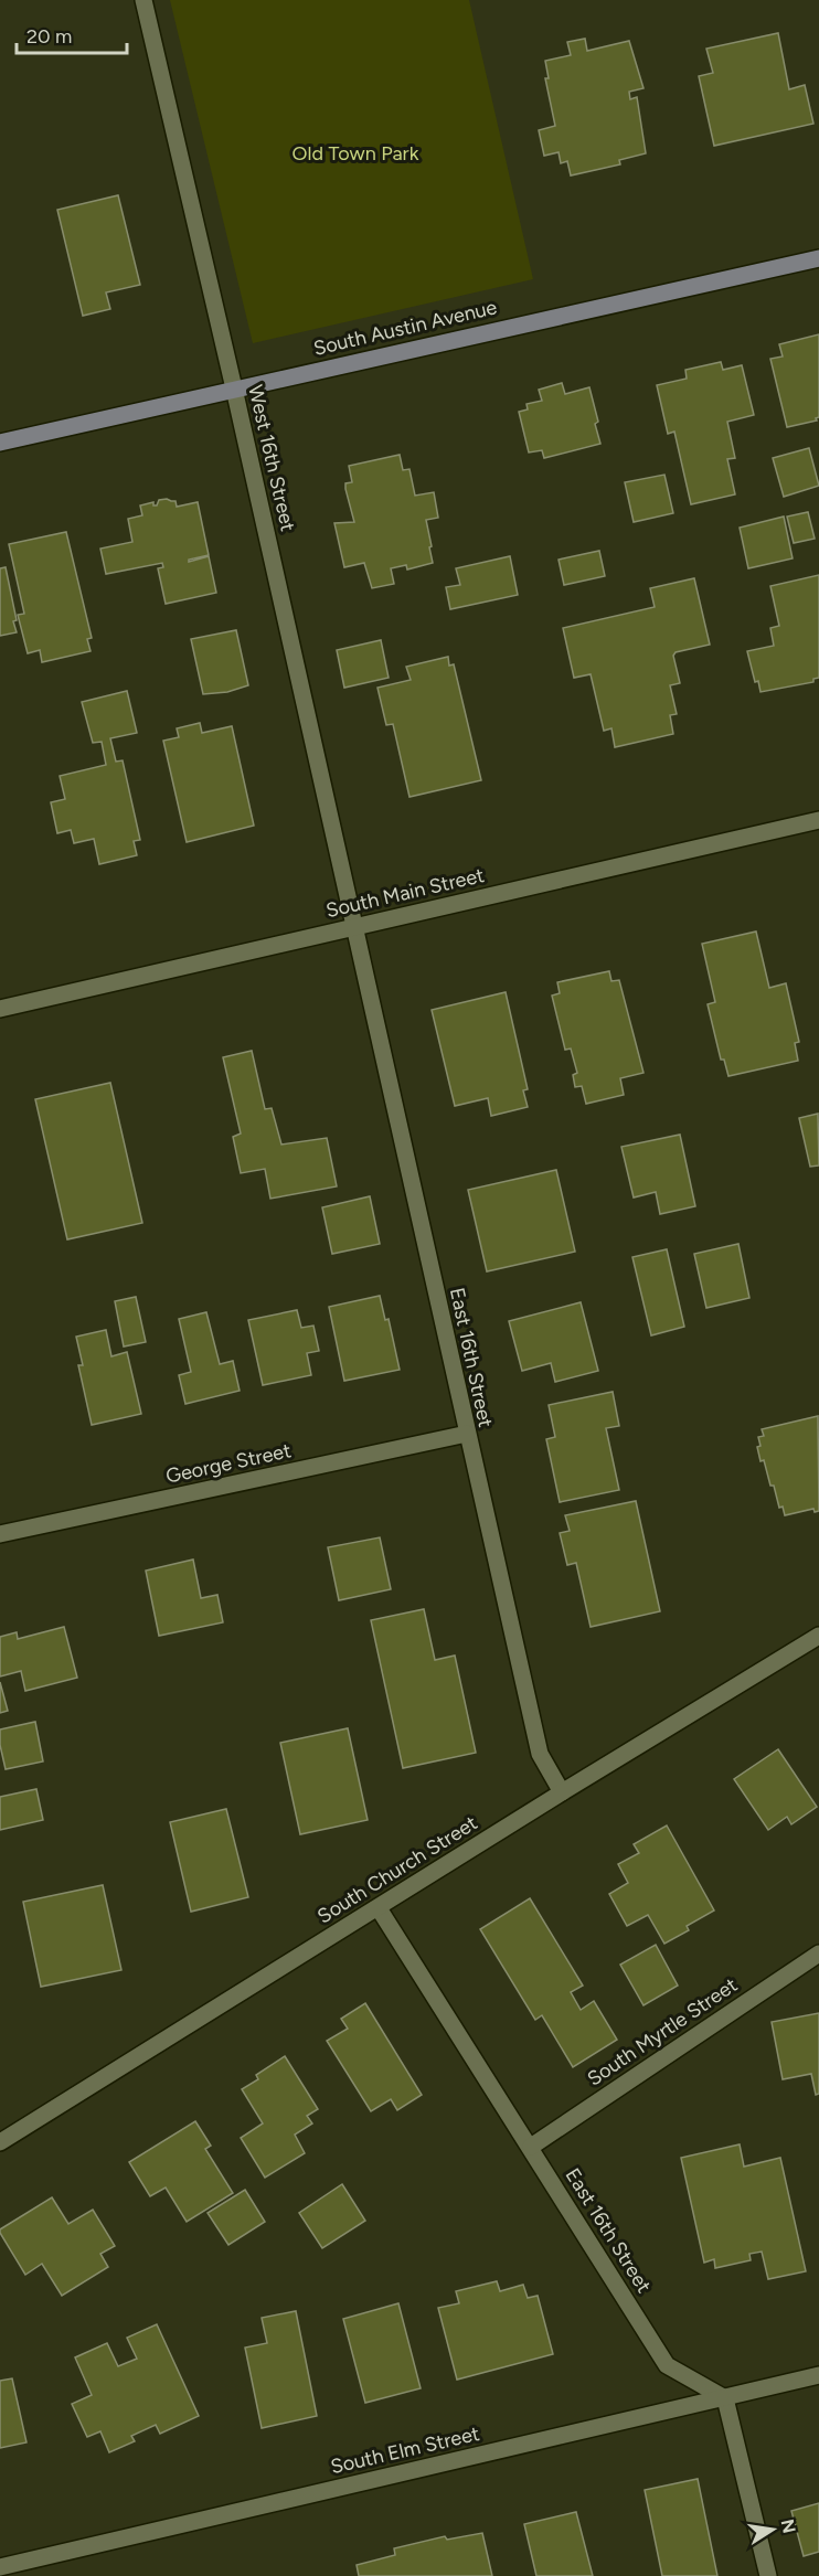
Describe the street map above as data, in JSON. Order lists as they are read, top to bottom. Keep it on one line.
{"streets":{"main road":["South Austin Avenue"],"street":["West 16th Street","South Main Street","East 16th Street","George Street","South Church Street","South Myrtle Street","South Elm Street"]},"crossings":[["South Austin Avenue","West 16th Street"],["West 16th Street","South Main Street"],["West 16th Street","East 16th Street"],["South Main Street","East 16th Street"],["East 16th Street","George Street"],["East 16th Street","South Church Street"],["East 16th Street","South Myrtle Street"],["East 16th Street","South Elm Street"]],"parks":["Old Town Park"],"scale_bar":"20 m","north":"right"}
